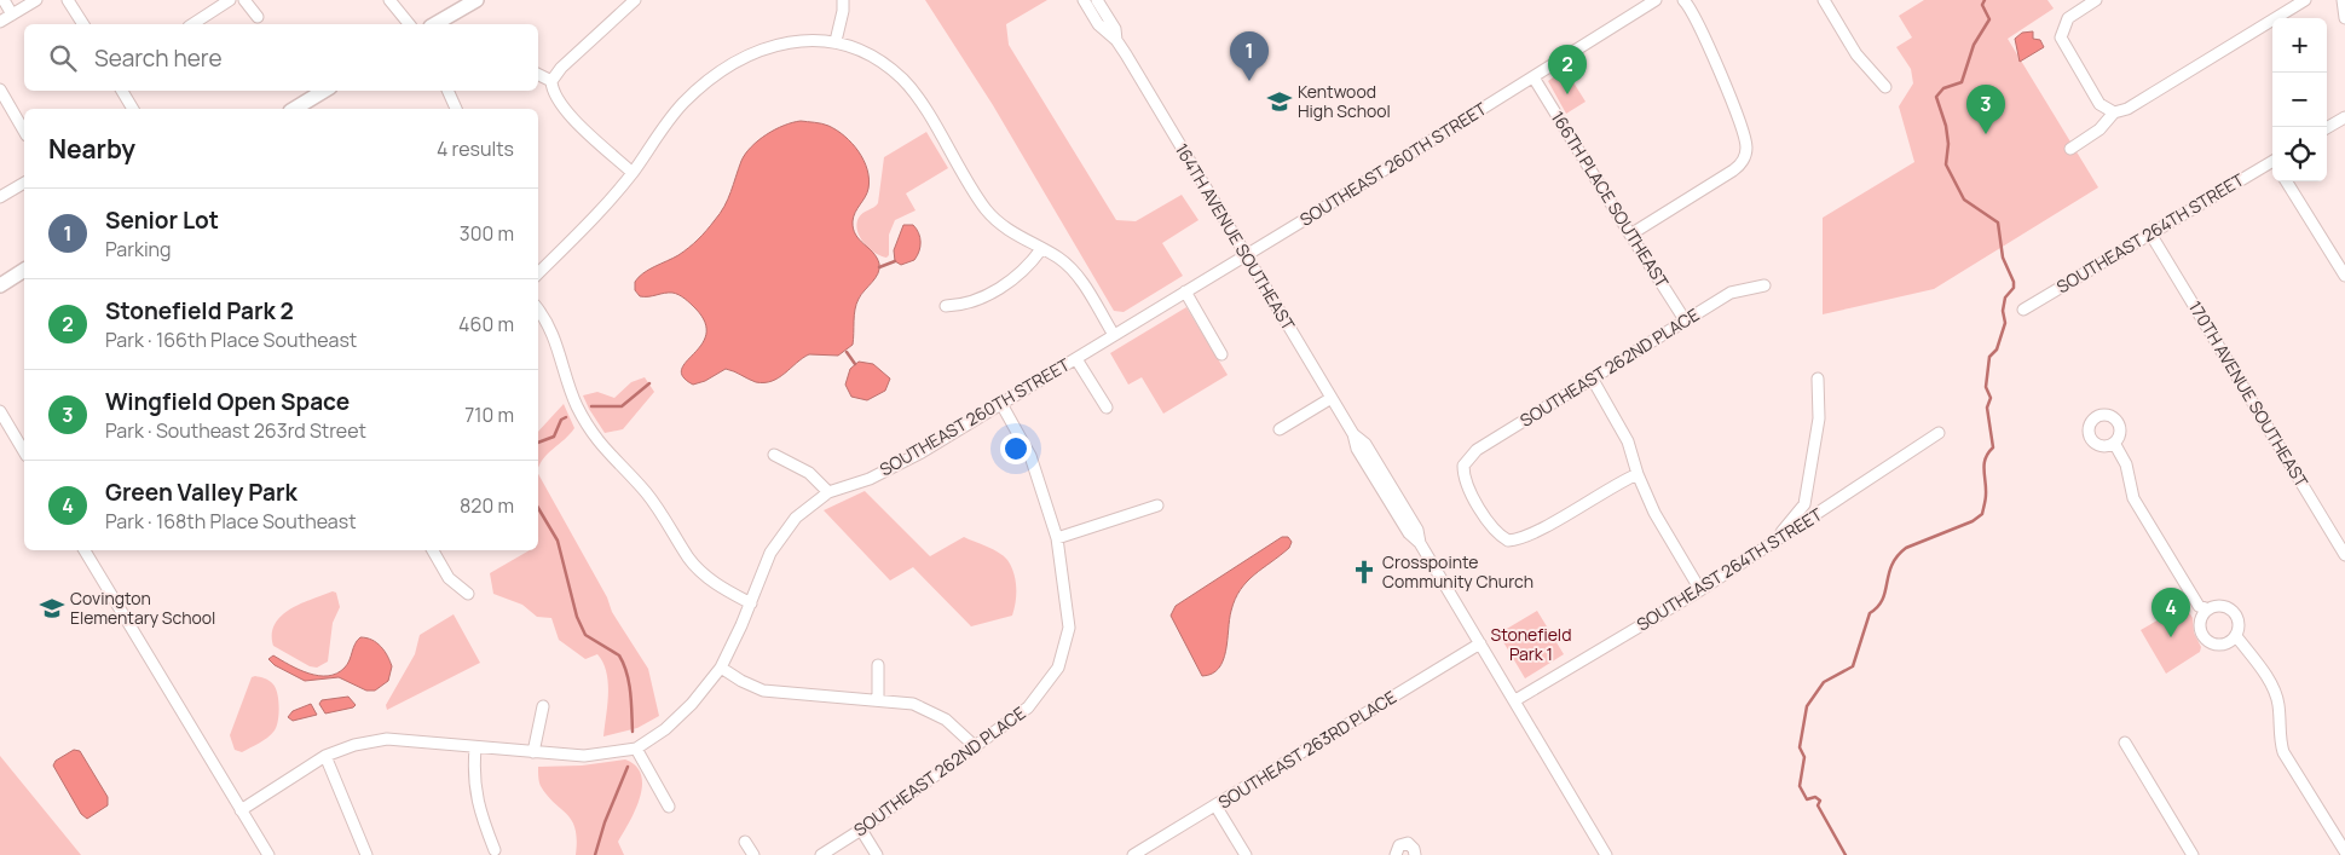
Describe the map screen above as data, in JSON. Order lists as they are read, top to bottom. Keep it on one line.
{"streets":{"street":["SOUTHEAST 260TH STREET","166TH PLACE SOUTHEAST","SOUTHEAST 264TH STREET","164TH AVENUE SOUTHEAST","SOUTHEAST 262ND PLACE","170TH AVENUE SOUTHEAST","SOUTHEAST 263RD PLACE"]},"crossings":[["SOUTHEAST 260TH STREET","166TH PLACE SOUTHEAST"],["SOUTHEAST 260TH STREET","164TH AVENUE SOUTHEAST"],["SOUTHEAST 260TH STREET","SOUTHEAST 262ND PLACE"],["166TH PLACE SOUTHEAST","SOUTHEAST 262ND PLACE"],["SOUTHEAST 264TH STREET","164TH AVENUE SOUTHEAST"],["SOUTHEAST 264TH STREET","170TH AVENUE SOUTHEAST"],["164TH AVENUE SOUTHEAST","SOUTHEAST 263RD PLACE"]],"parks":["Stonefield Park 1"],"places":{"school or university":["Kentwood High School","Covington Elementary School"],"church":["Crosspointe Community Church"]},"page":{"map_buttons":["+","−"],"search":"Search here","pins":["1","2","3","4"],"heading":["Nearby","4 results"],"list":[{"mark":"1","name":"Senior Lot","note":"Parking","value":"300 m"},{"mark":"2","name":"Stonefield Park 2","note":"Park · 166th Place Southeast","value":"460 m"},{"mark":"3","name":"Wingfield Open Space","note":"Park · Southeast 263rd Street","value":"710 m"},{"mark":"4","name":"Green Valley Park","note":"Park · 168th Place Southeast","value":"820 m"}]}}
